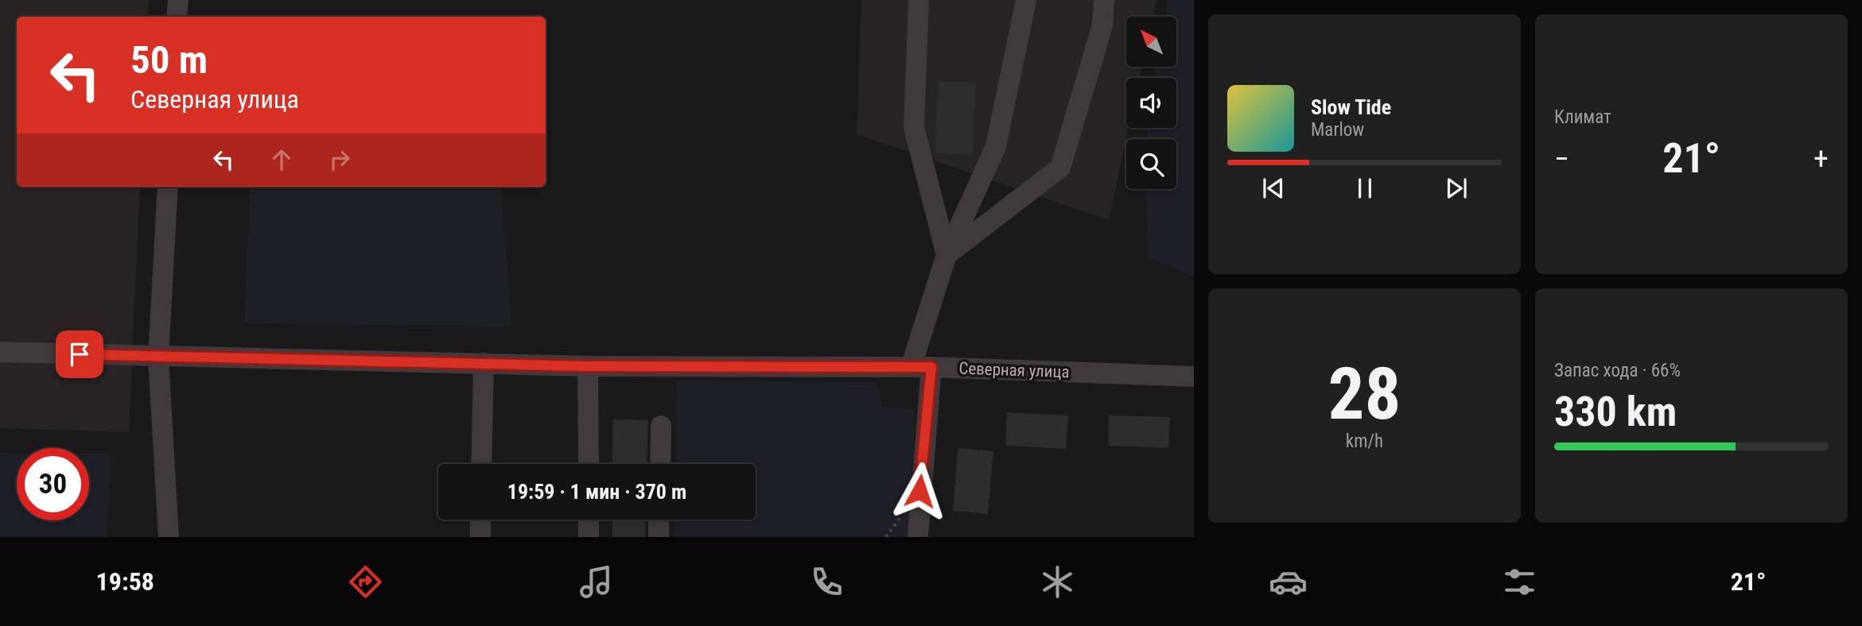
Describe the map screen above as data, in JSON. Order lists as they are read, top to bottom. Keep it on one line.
{"streets":{"street":["Северная улица"]},"north":"top left","page":{"tile":["Климат",["28","km/h"],["Запас хода · 66%","330 km"]],"turn":["50 m","Северная улица"],"song":["Slow Tide","Marlow"],"heat":["−","21°","+"],"limit":"30","trip":"19:59 · 1 мин · 370 m","tabs":["19:58","21°"]}}
